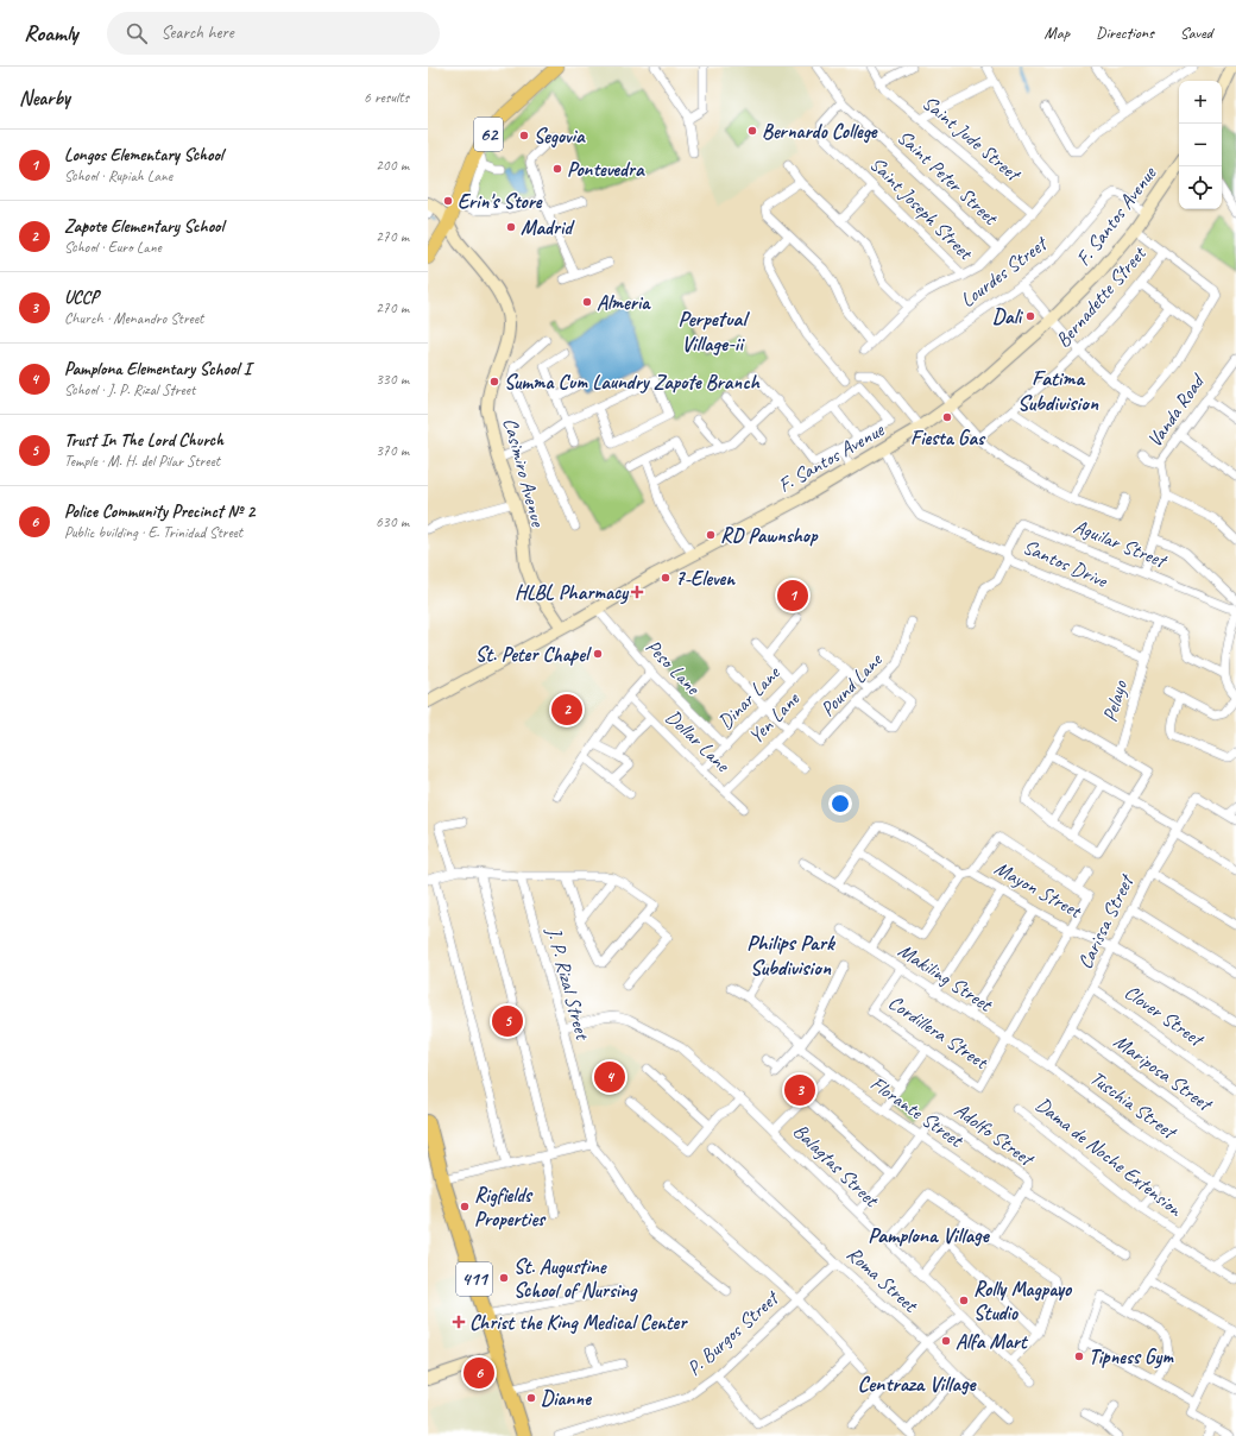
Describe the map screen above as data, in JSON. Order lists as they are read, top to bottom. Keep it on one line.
{"streets":{"highway":["411"],"main road":["62"],"street":["Saint Jude Street","Saint Peter Street","Saint Joseph Street","F. Santos Avenue","Lourdes Street","Bernadette Street","Vanda Road","Casimiro Avenue","Aguilar Street","Santos Drive","Peso Lane","Pound Lane","Dinar Lane","Pelayo","Yen Lane","Dollar Lane","Mayon Street","Carissa Street","Makiling Street","J. P. Rizal Street","Clover Street","Cordillera Street","Mariposa Street","Tuschia Street","Florante Street","Adolfo Street","Dama de Noche Extension","Balagtas Street","Roma Street","P. Burgos Street"]},"crossings":[["62","Casimiro Avenue"],["Saint Peter Street","Saint Joseph Street"],["F. Santos Avenue","Lourdes Street"],["F. Santos Avenue","Casimiro Avenue"],["F. Santos Avenue","Santos Drive"],["F. Santos Avenue","Peso Lane"],["Vanda Road","Aguilar Street"],["Aguilar Street","Santos Drive"],["Santos Drive","Pelayo"],["Peso Lane","Dinar Lane"],["Pound Lane","Yen Lane"],["Dinar Lane","Dollar Lane"],["Yen Lane","Dollar Lane"],["Mayon Street","Carissa Street"],["Carissa Street","Clover Street"],["Carissa Street","Mariposa Street"],["Carissa Street","Tuschia Street"],["Makiling Street","Cordillera Street"],["Makiling Street","Tuschia Street"],["J. P. Rizal Street","Balagtas Street"],["Florante Street","Adolfo Street"],["Roma Street","P. Burgos Street"]],"districts":["Perpetual Village-ii","Fatima Subdivision","Philips Park Subdivision","Pamplona Village","Centraza Village"],"places":{"other":["Bernardo College","Segovia","Pontevedra","Erin's Store","Madrid","Almeria","Dali","Summa Cum Laundry Zapote Branch","Fiesta Gas","RD Pawnshop","7-Eleven","St. Peter Chapel","Rigfields Properties","St. Augustine School of Nursing","Rolly Magpayo Studio","Alfa Mart","Tipness Gym","Dianne"],"health":["HLBL Pharmacy","Christ the King Medical Center"]},"page":{"header":"Roamly","search":"Search here","nav":["Map","Directions","Saved"],"heading":["Nearby","6 results"],"map_buttons":["+","−"],"list":[{"mark":"1","name":"Longos Elementary School","note":"School · Rupiah Lane","value":"200 m"},{"mark":"2","name":"Zapote Elementary School","note":"School · Euro Lane","value":"270 m"},{"mark":"3","name":"UCCP","note":"Church · Menandro Street","value":"270 m"},{"mark":"4","name":"Pamplona Elementary School I","note":"School · J. P. Rizal Street","value":"330 m"},{"mark":"5","name":"Trust In The Lord Church","note":"Temple · M. H. del Pilar Street","value":"370 m"},{"mark":"6","name":"Police Community Precinct № 2","note":"Public building · E. Trinidad Street","value":"630 m"}],"pins":["1","2","5","4","3","6"]}}
